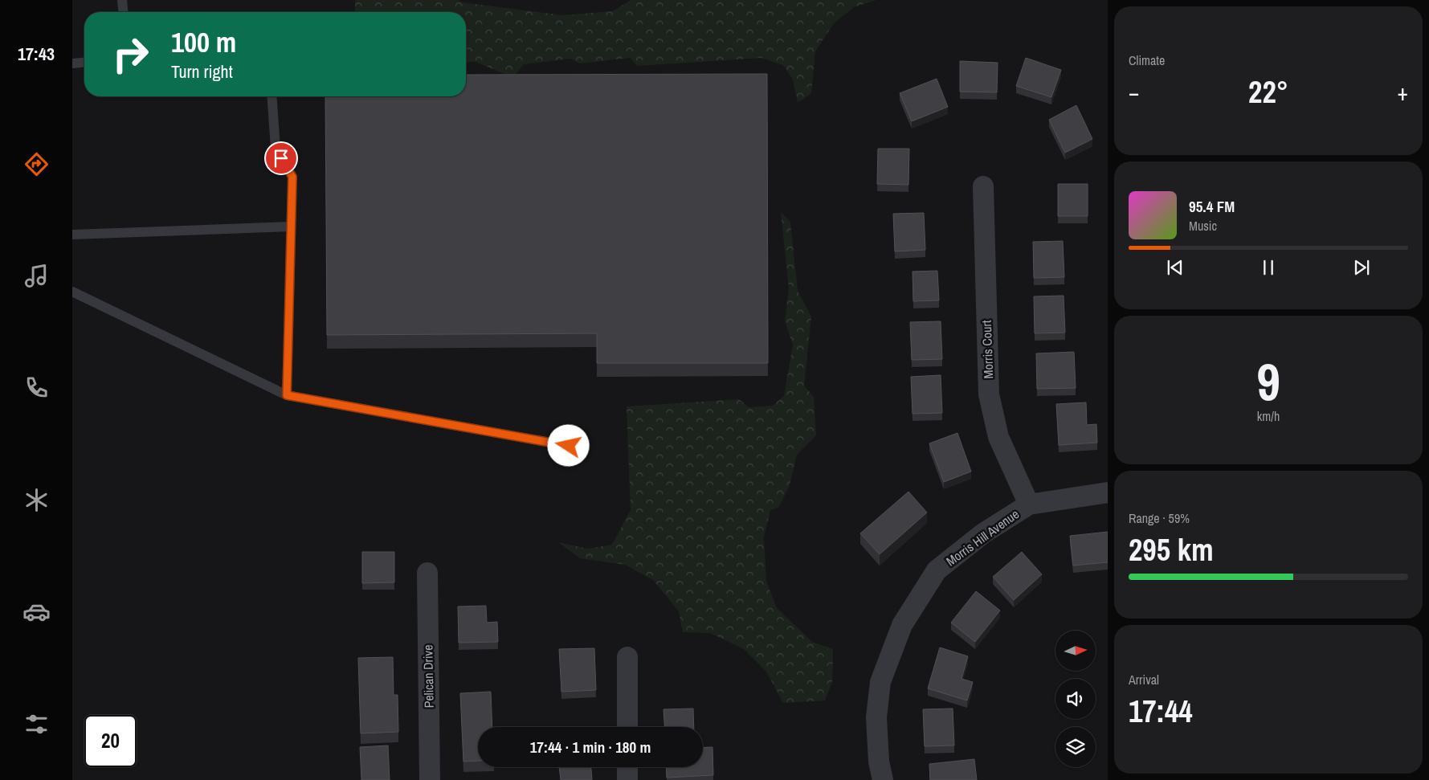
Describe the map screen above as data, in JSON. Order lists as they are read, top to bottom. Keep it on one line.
{"streets":{"street":["Morris Court","Morris Hill Avenue","Pelican Drive"]},"crossings":[["Morris Court","Morris Hill Avenue"]],"north":"right","page":{"tabs":"17:43","tile":["Climate",["9","km/h"],["Range · 59%","295 km"],["Arrival","17:44"]],"turn":["100 m","Turn right"],"heat":["−","22°","+"],"song":["95.4 FM","Music"],"limit":"20","trip":"17:44 · 1 min · 180 m"}}
